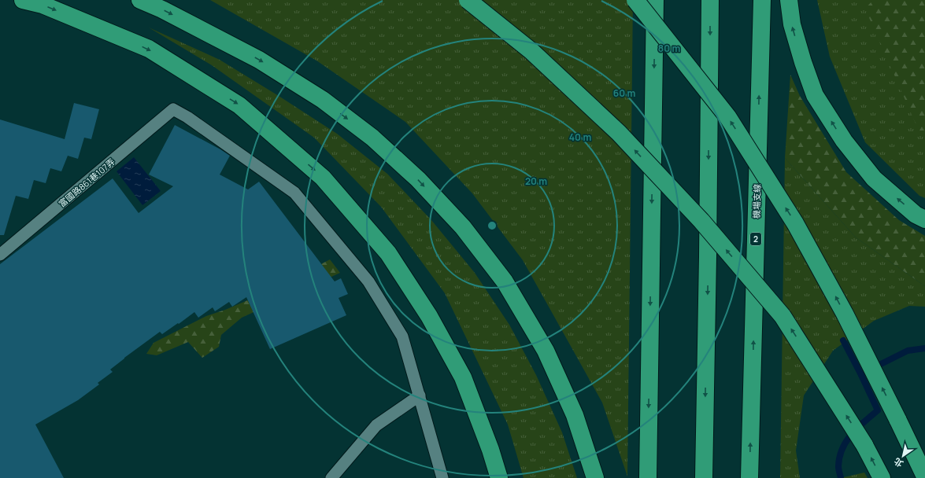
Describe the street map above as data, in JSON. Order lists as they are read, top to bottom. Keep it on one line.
{"streets":{"highway":["機場支線","2"],"lane":["富國路861巷107弄"]},"north":"bottom left","rings":["80 m","60 m","40 m","20 m"]}
